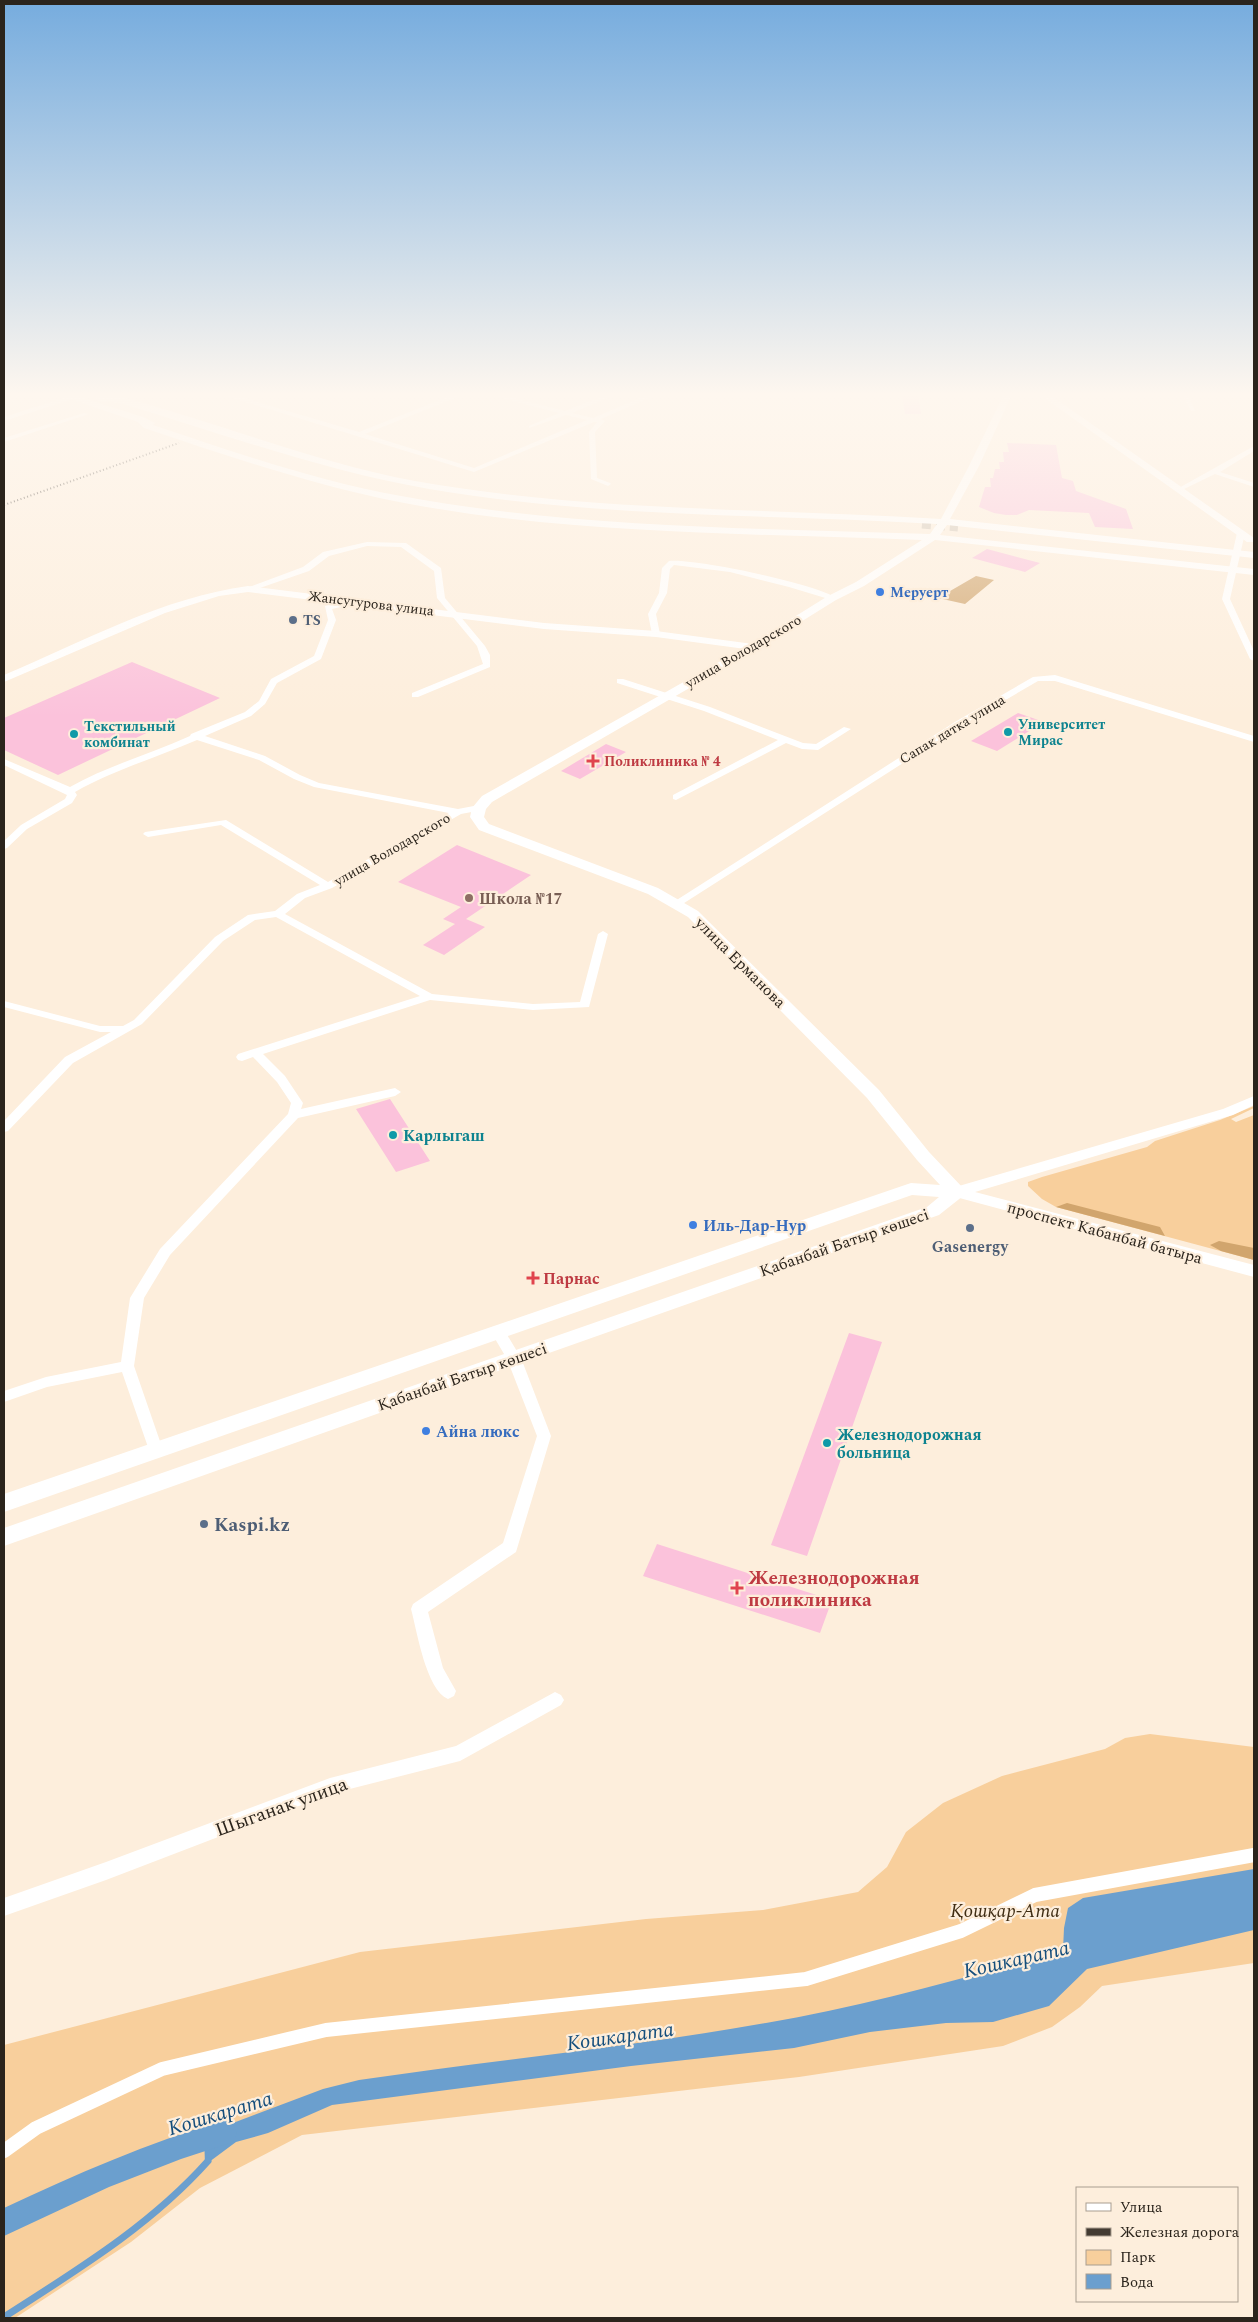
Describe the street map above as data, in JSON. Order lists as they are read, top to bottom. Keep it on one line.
{"streets":{"main road":["улица Володарского","улица Ерманова","Қабанбай Батыр көшесі"],"street":["Жансугурова улица","Сапак датка улица","проспект Кабанбай батыра","Шыганак улица"]},"crossings":[["Жансугурова улица","улица Володарского"],["улица Володарского","улица Ерманова"],["Сапак датка улица","улица Ерманова"],["улица Ерманова","проспект Кабанбай батыра"],["улица Ерманова","Қабанбай Батыр көшесі"],["проспект Кабанбай батыра","Қабанбай Батыр көшесі"]],"water":["Кошкарата"],"parks":["Қошқар-Ата"],"places":{"other":["Меруерт","TS","Университет Мирас","Текстильный комбинат","Школа №17","Карлыгаш","Иль-Дар-Нур","Gasenergy","Айна люкс","Железнодорожная больница","Kaspi.kz"],"health":["Поликлиника № 4","Парнас","Железнодорожная поликлиника"]},"legend":["Улица","Железная дорога","Парк","Вода"]}
